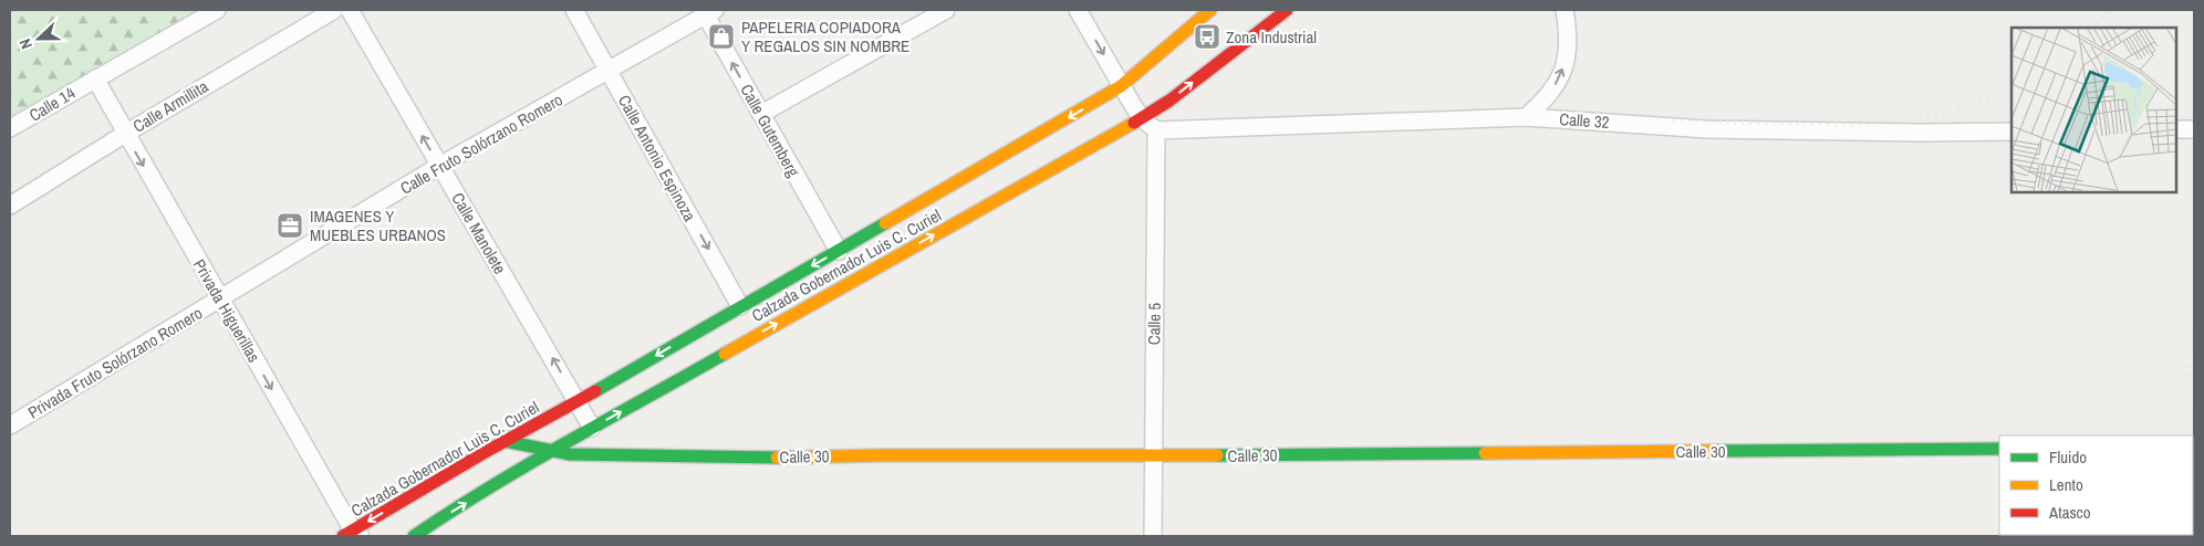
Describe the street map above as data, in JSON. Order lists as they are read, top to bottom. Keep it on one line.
{"streets":{"main road":["Calzada Gobernador Luis C. Curiel","Calle 30"],"street":["Calle 14","Calle Armillita","Calle 32","Calle Gutemberg","Calle Fruto Solórzano Romero","Calle Antonio Espinoza","Calle Manolete","Privada Higuerillas","Calle 5","Privada Fruto Solórzano Romero"]},"crossings":[["Calle 14","Privada Higuerillas"],["Calle Armillita","Privada Higuerillas"],["Calle 32","Calle 5"],["Calle Gutemberg","Calle Fruto Solórzano Romero"],["Calle Gutemberg","Calzada Gobernador Luis C. Curiel"],["Calle Fruto Solórzano Romero","Calle Antonio Espinoza"],["Calle Fruto Solórzano Romero","Calle Manolete"],["Calle Fruto Solórzano Romero","Privada Higuerillas"],["Calle Fruto Solórzano Romero","Privada Fruto Solórzano Romero"],["Calle Antonio Espinoza","Calzada Gobernador Luis C. Curiel"],["Calle Manolete","Calzada Gobernador Luis C. Curiel"],["Calzada Gobernador Luis C. Curiel","Privada Higuerillas"],["Calzada Gobernador Luis C. Curiel","Calle 30"],["Privada Higuerillas","Privada Fruto Solórzano Romero"],["Calle 5","Calle 30"]],"one_way":["Calle Gutemberg","Calle Antonio Espinoza","Calle Manolete","Privada Higuerillas"],"places":{"shop":["PAPELERIA COPIADORA Y REGALOS SIN NOMBRE"],"bus stop":["Zona Industrial"],"office":["IMAGENES Y MUEBLES URBANOS"]},"legend":["Fluido","Lento","Atasco"],"north":"left"}
